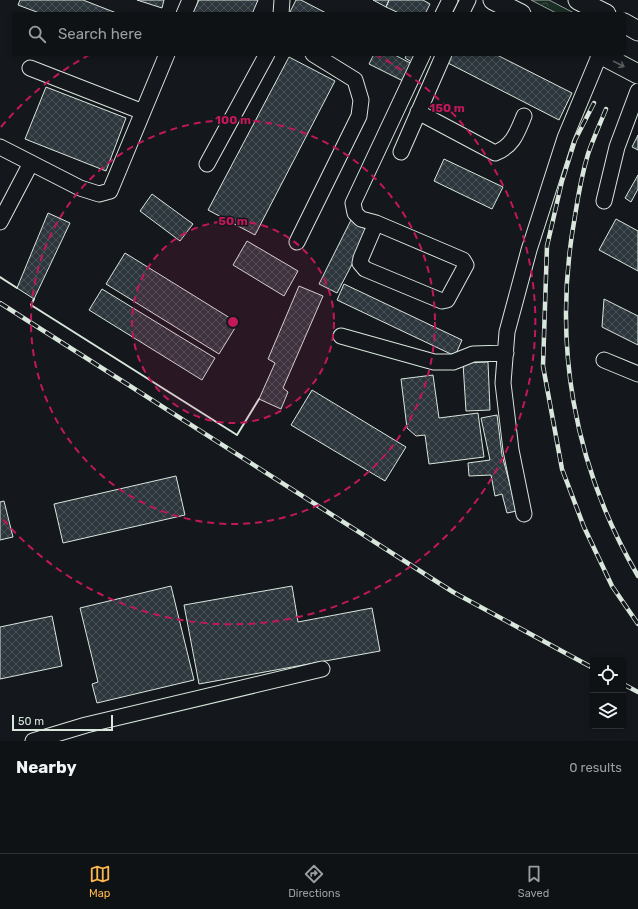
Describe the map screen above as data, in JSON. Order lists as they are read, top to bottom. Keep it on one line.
{"scale_bar":"50 m","page":{"search":"Search here","scale":"50 m","heading":["Nearby","0 results"],"nav":["Map","Directions","Saved"]},"rings":["150 m","100 m","50 m"]}
